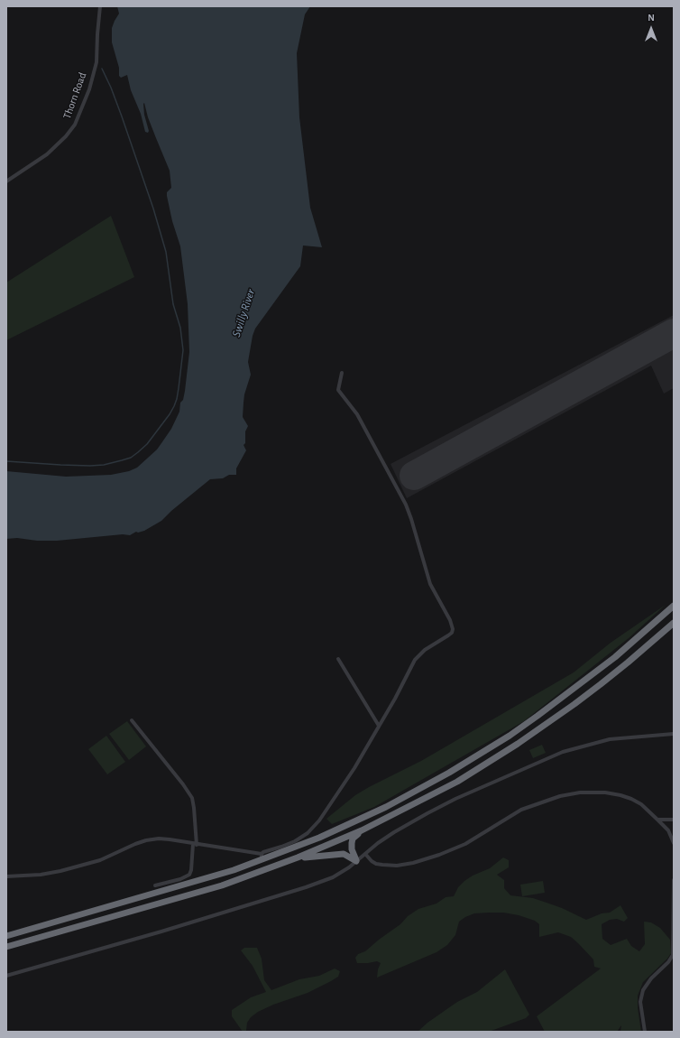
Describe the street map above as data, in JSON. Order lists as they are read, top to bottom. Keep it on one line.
{"streets":{"street":["Thorn Road"]},"water":["Swilly River"],"north":"top"}
